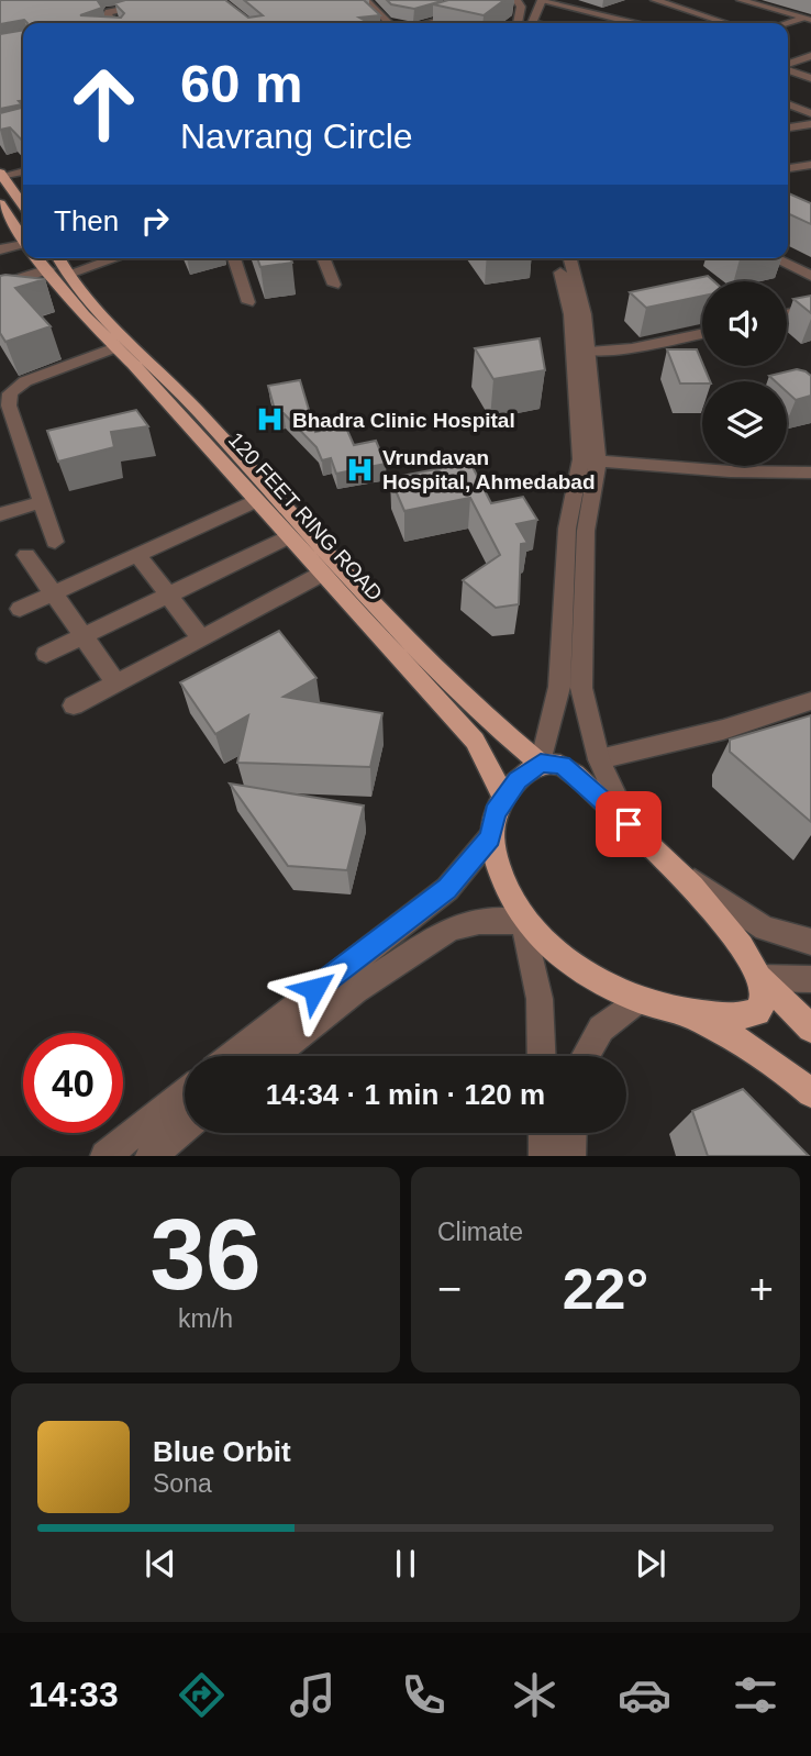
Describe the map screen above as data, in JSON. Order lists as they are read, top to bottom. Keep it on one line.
{"streets":{"main road":["120 FEET RING ROAD"]},"places":{"hospital":["Bhadra Clinic Hospital","Vrundavan Hospital, Ahmedabad"]},"page":{"turn":["60 m","Navrang Circle"],"then":"Then","limit":"40","trip":"14:34 · 1 min · 120 m","tile":[["36","km/h"],"Climate"],"heat":["−","22°","+"],"song":["Blue Orbit","Sona"],"tabs":"14:33"}}
